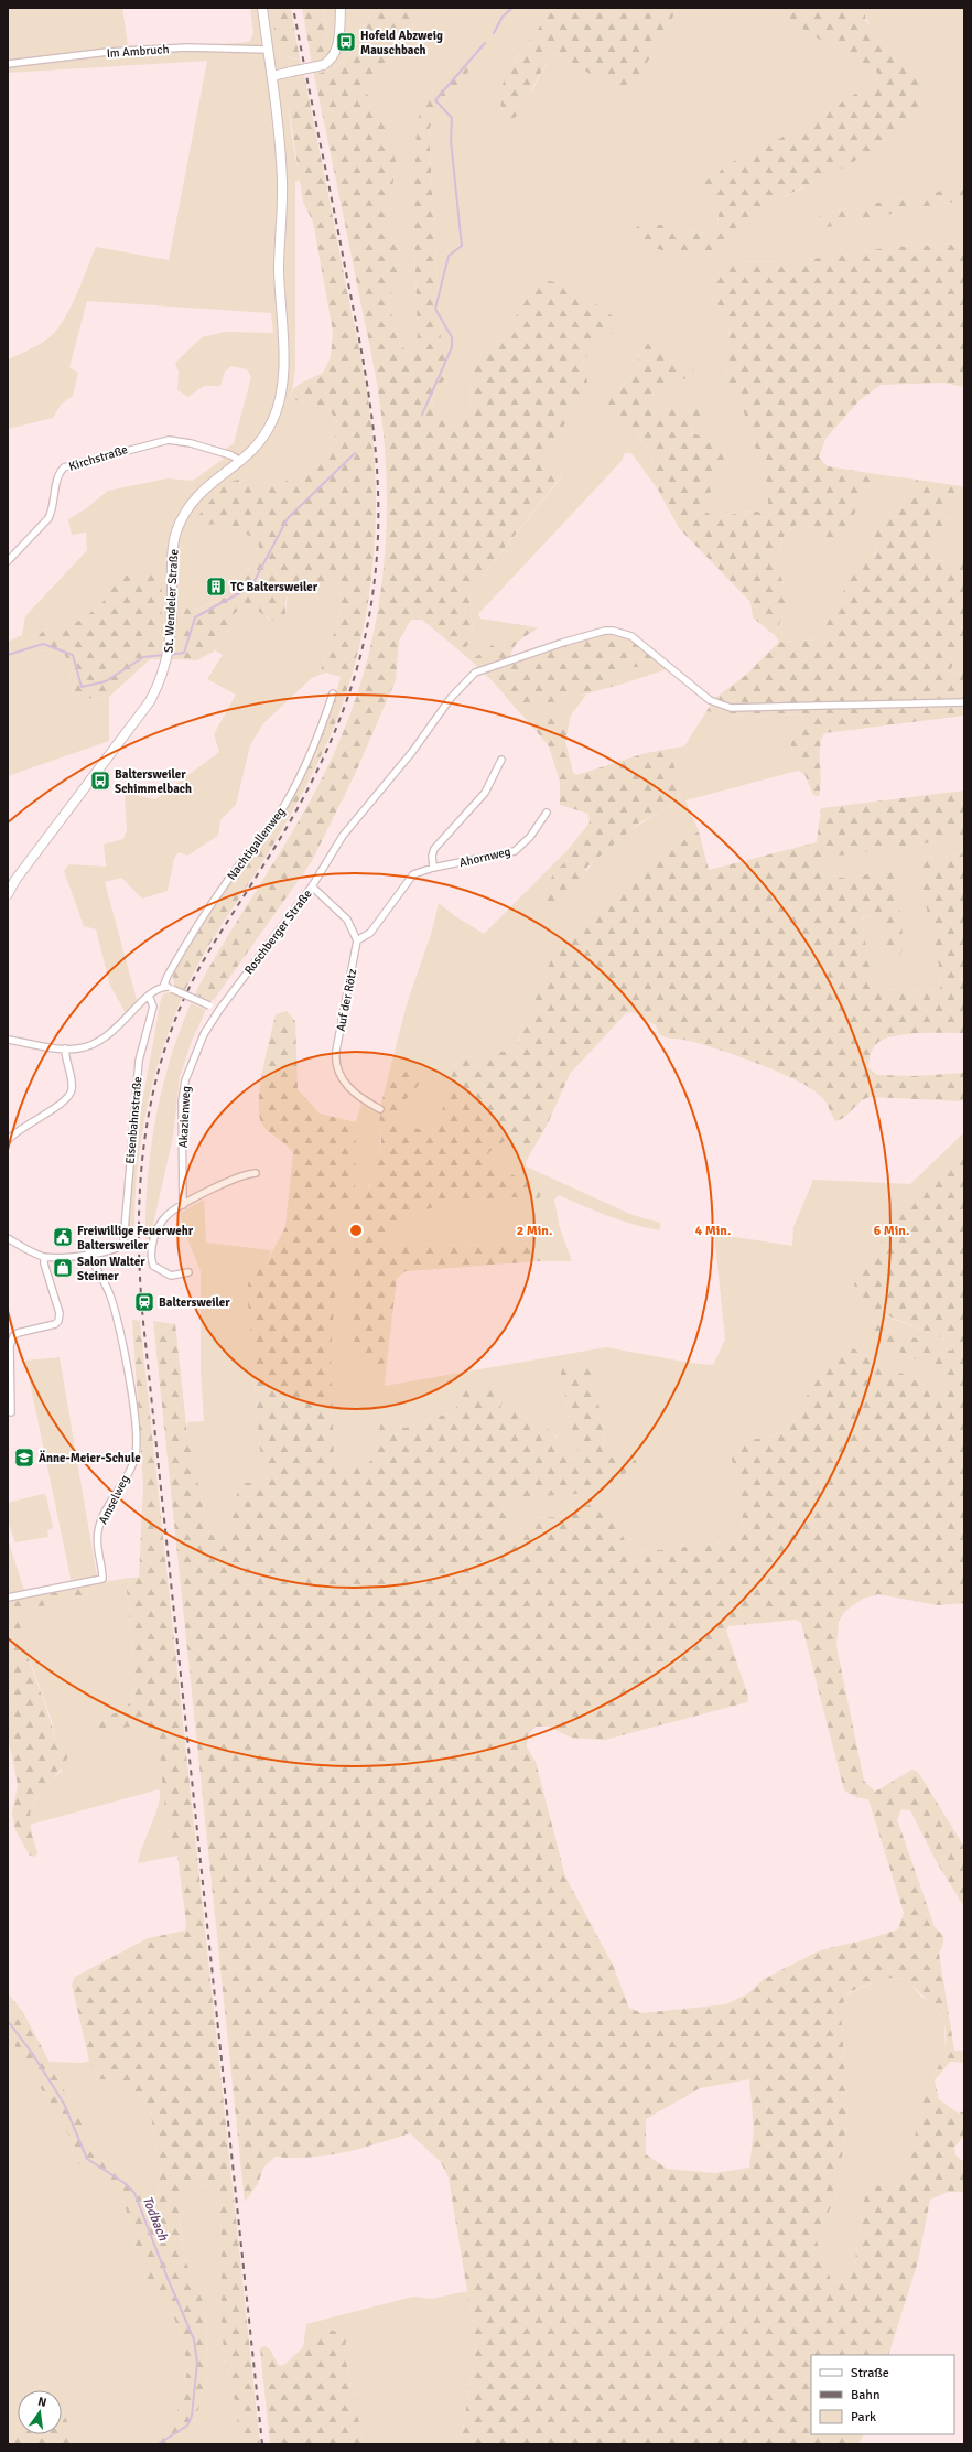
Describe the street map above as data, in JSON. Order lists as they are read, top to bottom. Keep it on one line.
{"streets":{"main road":["St. Wendeler Straße"],"street":["Im Ambruch","Kirchstraße","Nachtigallenweg","Ahornweg","Roschberger Straße","Auf der Rötz","Akazienweg","Eisenbahnstraße","Amselweg"]},"crossings":[["Im Ambruch","St. Wendeler Straße"],["Kirchstraße","St. Wendeler Straße"],["Ahornweg","Auf der Rötz"],["Roschberger Straße","Akazienweg"],["Eisenbahnstraße","Amselweg"]],"water":["Todbach"],"places":{"bus stop":["Hofeld Abzweig Mauschbach","Baltersweiler Schimmelbach"],"building":["TC Baltersweiler"],"public building":["Freiwillige Feuerwehr Baltersweiler"],"shop":["Salon Walter Steimer"],"station":["Baltersweiler"],"school or university":["Änne-Meier-Schule"]},"legend":["Straße","Bahn","Park"],"north":"top","rings":["2 Min.","4 Min.","6 Min."]}
